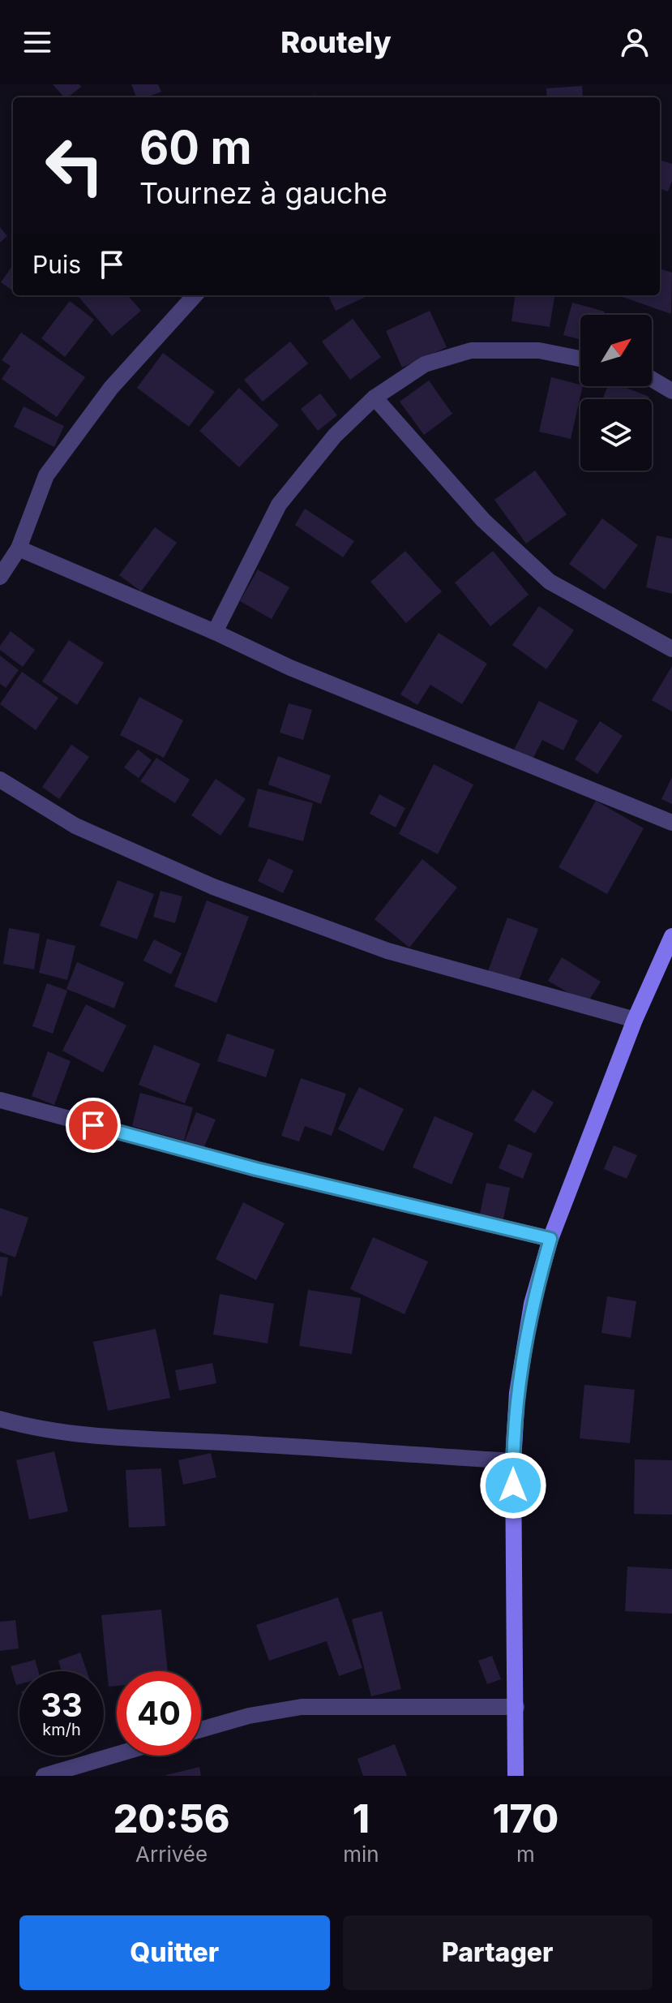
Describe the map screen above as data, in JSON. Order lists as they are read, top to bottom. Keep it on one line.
{"north":"top right","page":{"header":"Routely","turn":["60 m","Tournez à gauche"],"then":"Puis","speed":"33 km/h","limit":"40","eta":["20:56","Arrivée","1","min","170","m"],"buttons":["Quitter","Partager"]}}
